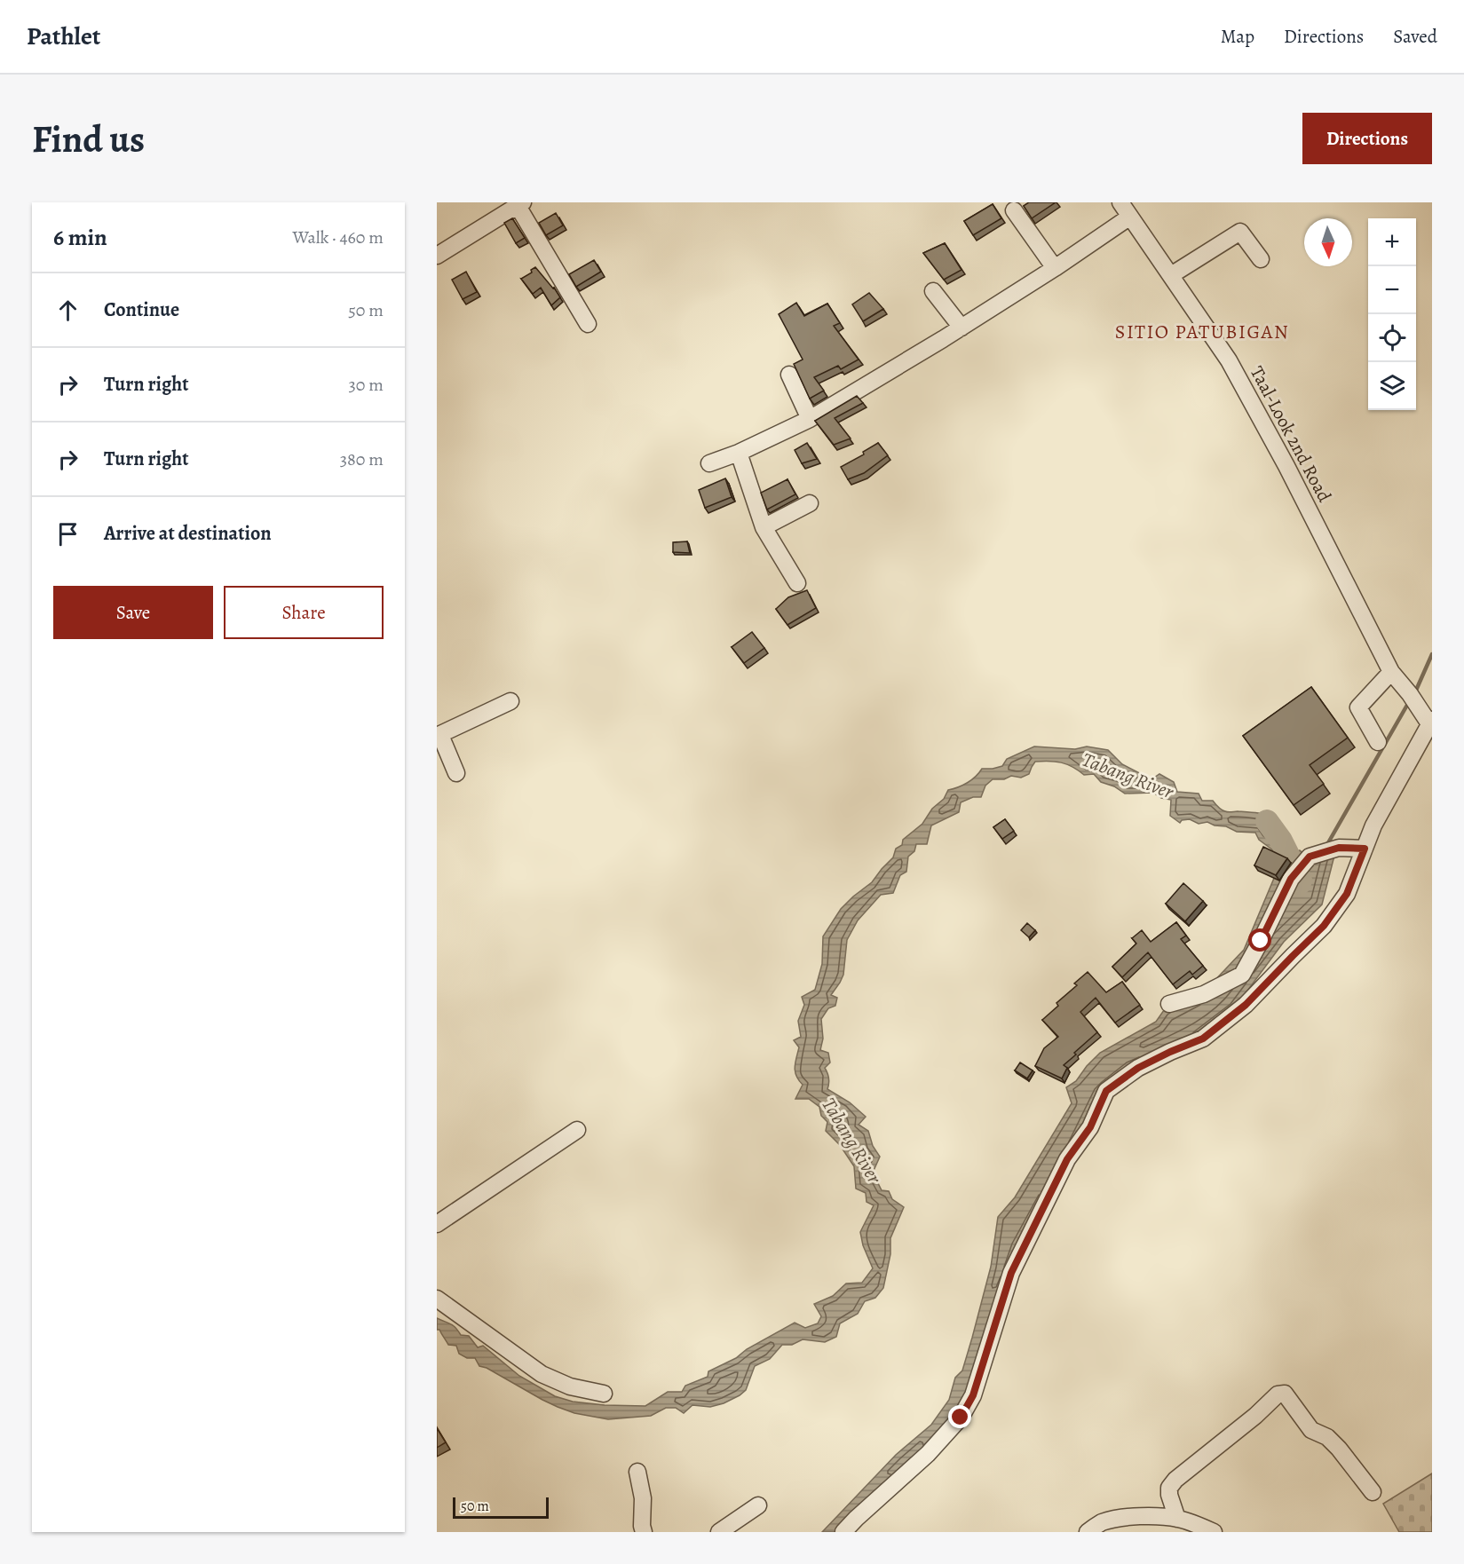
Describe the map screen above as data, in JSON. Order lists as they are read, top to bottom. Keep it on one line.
{"streets":{"street":["Taal-Look 2nd Road"]},"districts":["SITIO PATUBIGAN"],"water":["Tabang River"],"scale_bar":"50 m","north":"bottom","page":{"header":"Pathlet","nav":["Map","Directions","Saved"],"buttons":["Directions",["Save","Share"]],"title":"Find us","heading":["6 min","Walk · 460 m"],"map_buttons":["+","−"],"list":[["Continue","50 m"],["Turn right","30 m"],["Turn right","380 m"],"Arrive at destination"],"scale":"50 m"}}
